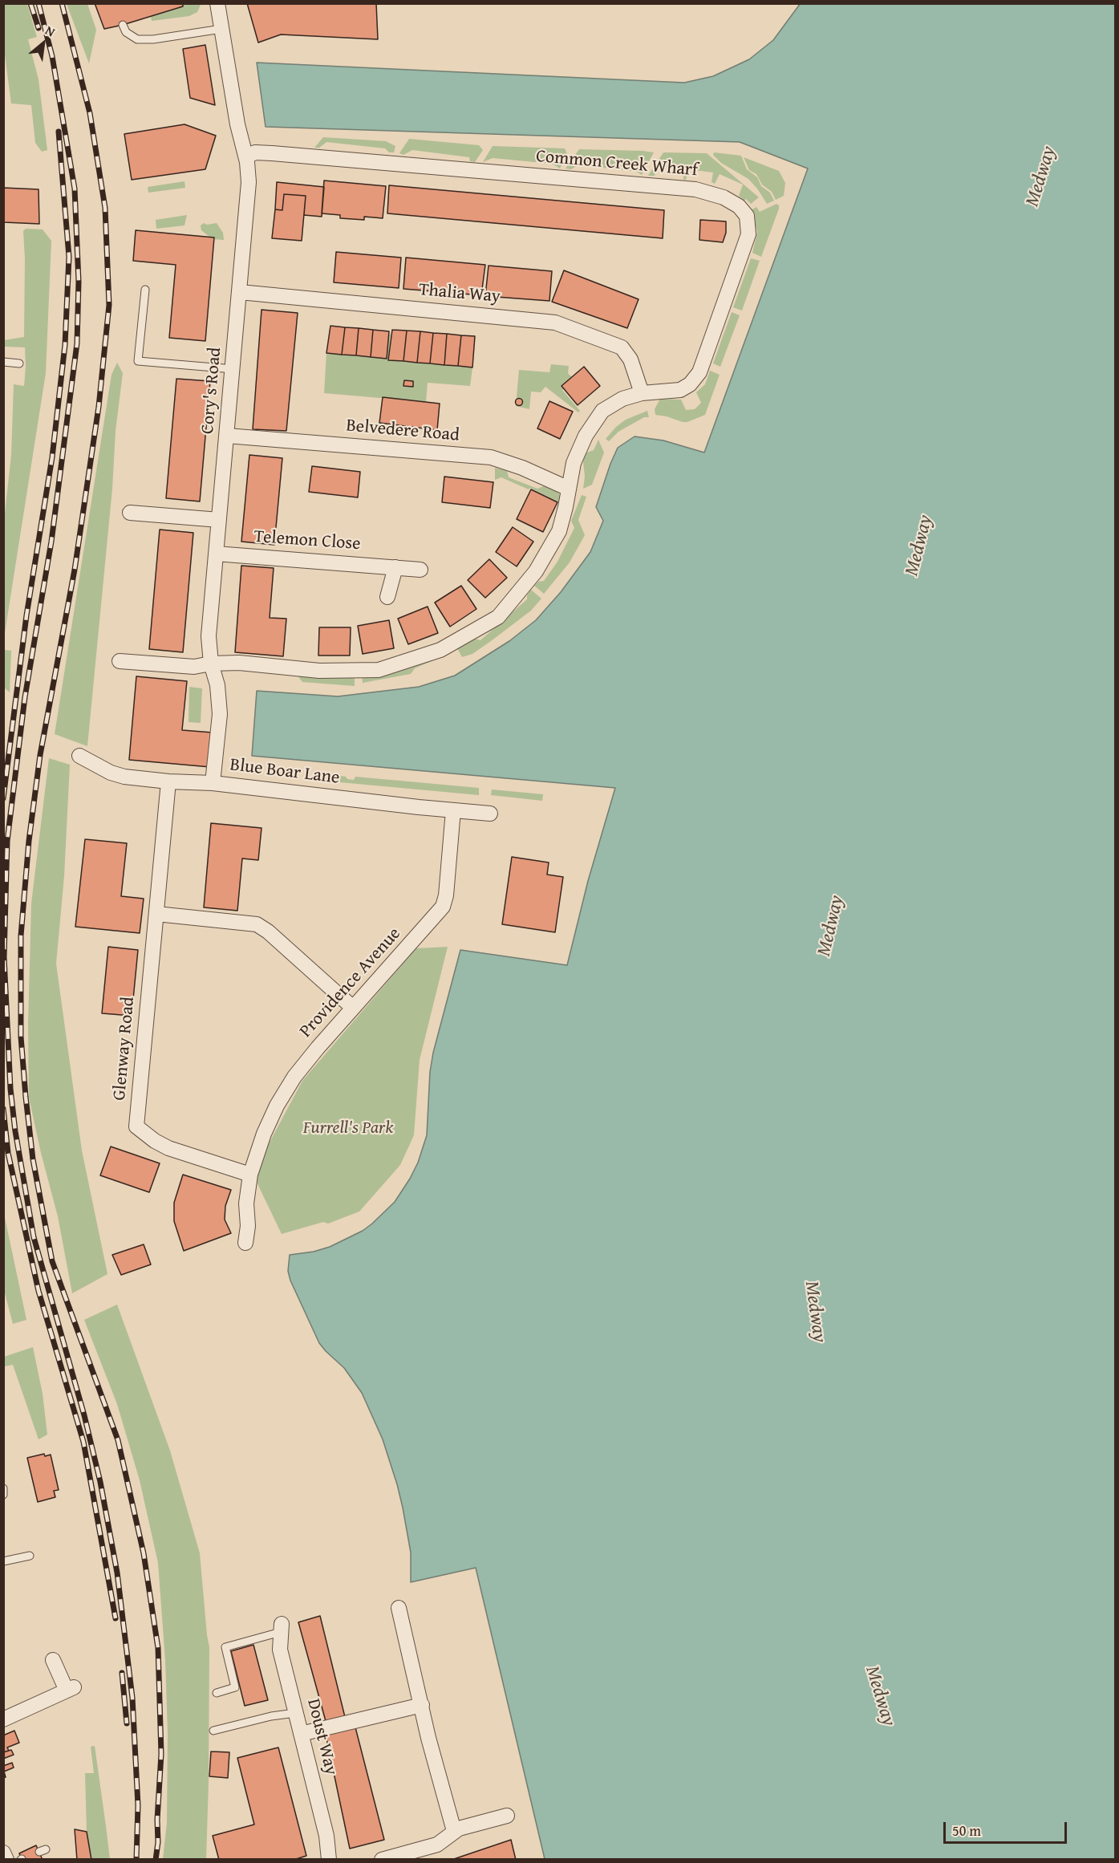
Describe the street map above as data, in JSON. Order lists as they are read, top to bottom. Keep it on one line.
{"streets":{"street":["Common Creek Wharf","Thalia Way","Cory's Road","Belvedere Road","Telemon Close","Blue Boar Lane","Providence Avenue","Glenway Road","Doust Way"]},"crossings":[["Common Creek Wharf","Thalia Way"],["Common Creek Wharf","Cory's Road"],["Common Creek Wharf","Belvedere Road"],["Thalia Way","Cory's Road"],["Cory's Road","Belvedere Road"],["Cory's Road","Telemon Close"],["Cory's Road","Blue Boar Lane"],["Blue Boar Lane","Providence Avenue"],["Blue Boar Lane","Glenway Road"],["Providence Avenue","Glenway Road"]],"water":["Medway"],"parks":["Furrell's Park"],"scale_bar":"50 m","north":"top right"}
